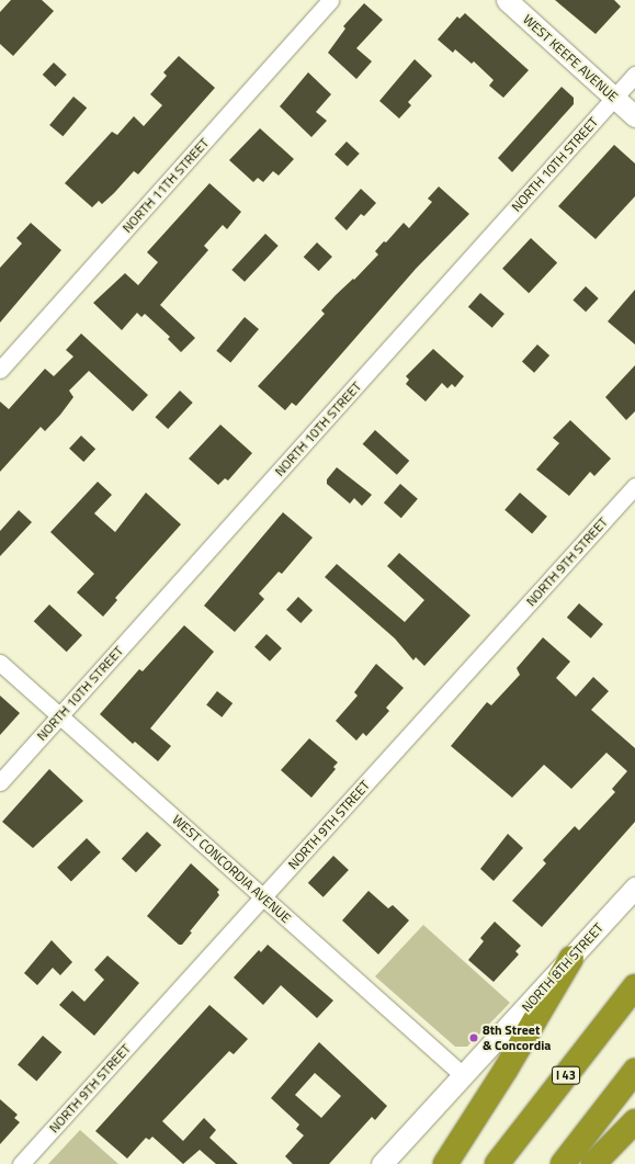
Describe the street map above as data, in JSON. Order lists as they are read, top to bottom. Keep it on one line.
{"streets":{"highway":["I 43"],"street":["WEST KEEFE AVENUE","NORTH 10TH STREET","NORTH 11TH STREET","NORTH 9TH STREET","WEST CONCORDIA AVENUE","NORTH 8TH STREET"]},"crossings":[["WEST KEEFE AVENUE","NORTH 10TH STREET"],["NORTH 10TH STREET","WEST CONCORDIA AVENUE"],["NORTH 9TH STREET","WEST CONCORDIA AVENUE"],["WEST CONCORDIA AVENUE","NORTH 8TH STREET"]],"places":["8th Street & Concordia"]}
